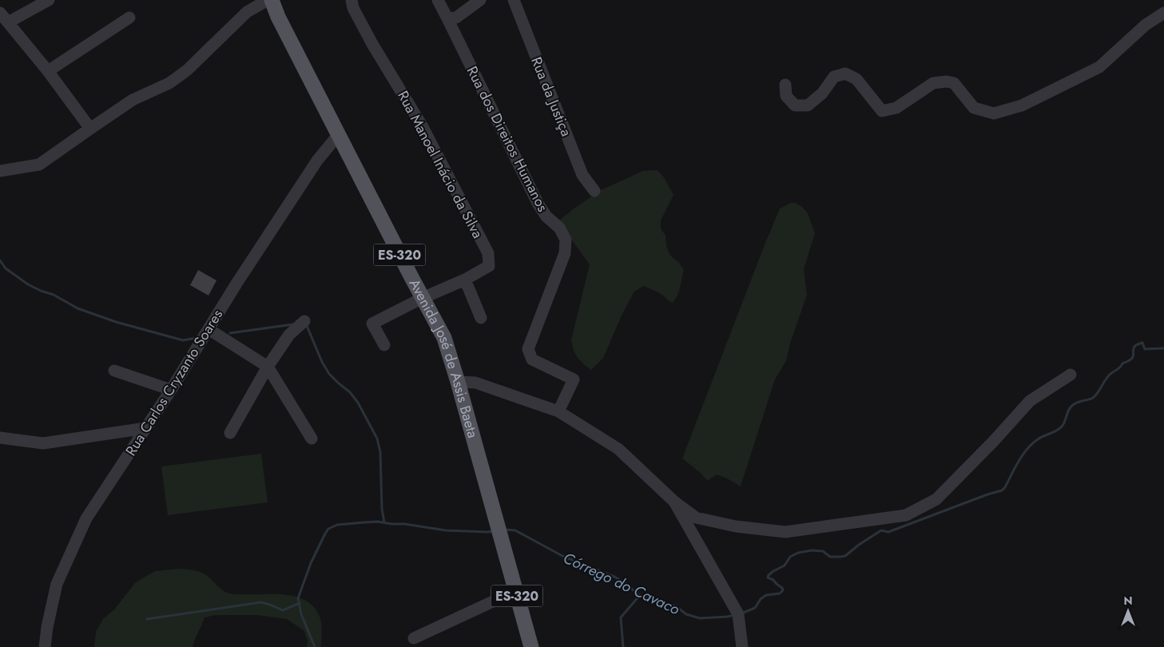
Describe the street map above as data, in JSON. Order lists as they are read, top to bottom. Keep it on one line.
{"streets":{"main road":["ES-320","Avenida José de Assis Baeta"],"street":["Rua da Justiça","Rua dos Direitos Humanos","Rua Manoel Inácio da Silva","Rua Carlos Cryzanto Soares"]},"crossings":[["Rua Manoel Inácio da Silva","Avenida José de Assis Baeta"],["Avenida José de Assis Baeta","Rua Carlos Cryzanto Soares"]],"water":["Córrego do Cavaco"],"north":"top"}
